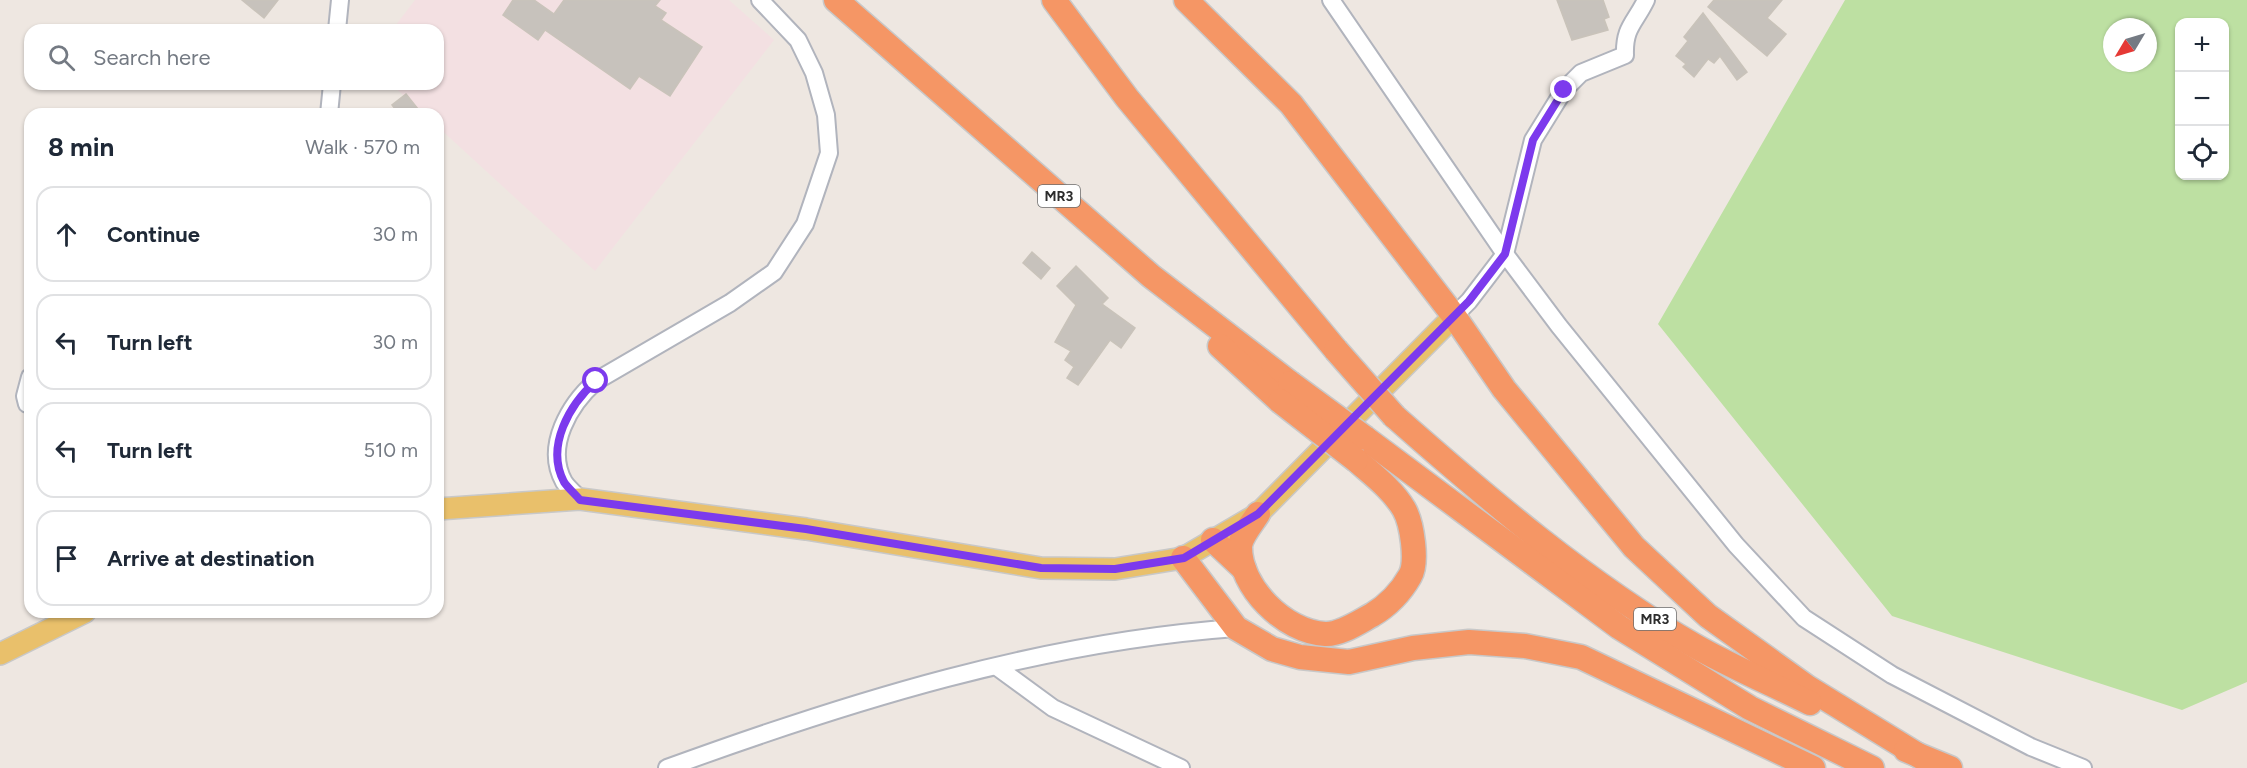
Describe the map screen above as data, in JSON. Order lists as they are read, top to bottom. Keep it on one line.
{"streets":{"highway":["MR3"]},"north":"bottom left","page":{"map_buttons":["+","−"],"search":"Search here","heading":["8 min","Walk · 570 m"],"list":[["Continue","30 m"],["Turn left","30 m"],["Turn left","510 m"],"Arrive at destination"]}}
